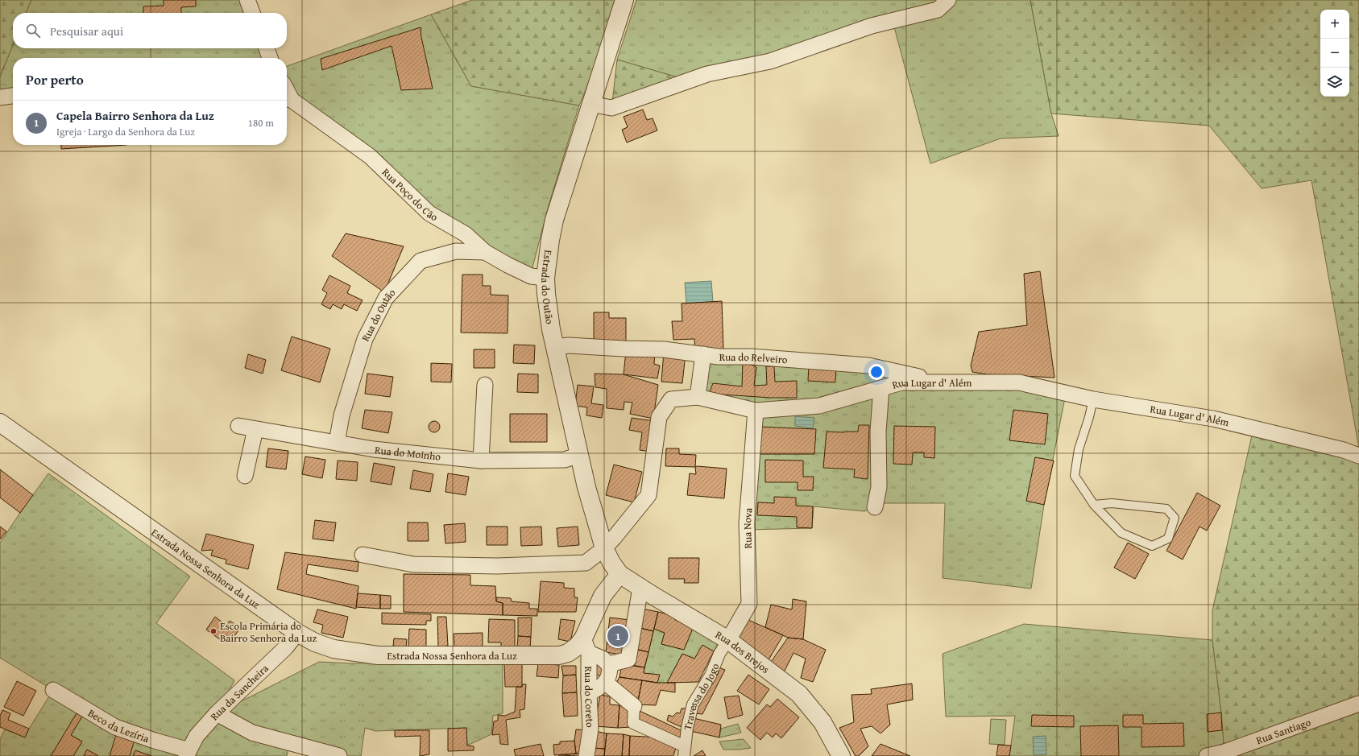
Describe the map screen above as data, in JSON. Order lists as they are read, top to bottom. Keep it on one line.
{"streets":{"street":["Rua Poço do Cão","Estrada do Outão","Rua do Outão","Rua do Relveiro","Rua Lugar d' Além","Rua do Moinho","Rua Nova","Estrada Nossa Senhora da Luz","Rua dos Brejos","Rua da Sancheira","Rua do Coreto","Travessa do Jogo","Beco da Lezíria","Rua Santiago"]},"crossings":[["Rua Poço do Cão","Estrada do Outão"],["Rua Poço do Cão","Rua do Outão"],["Estrada do Outão","Rua do Relveiro"],["Estrada do Outão","Rua Lugar d' Além"],["Estrada do Outão","Rua do Moinho"],["Estrada do Outão","Rua dos Brejos"],["Rua do Outão","Rua do Moinho"],["Rua do Relveiro","Rua Lugar d' Além"],["Rua Lugar d' Além","Rua Nova"],["Rua Nova","Rua dos Brejos"],["Rua Nova","Travessa do Jogo"],["Estrada Nossa Senhora da Luz","Rua da Sancheira"],["Estrada Nossa Senhora da Luz","Rua do Coreto"],["Rua dos Brejos","Travessa do Jogo"],["Rua da Sancheira","Beco da Lezíria"]],"places":["Escola Primária do Bairro Senhora da Luz"],"page":{"map_buttons":["+","−"],"search":"Pesquisar aqui","heading":"Por perto","list":[{"mark":"1","name":"Capela Bairro Senhora da Luz","note":"Igreja · Largo da Senhora da Luz","value":"180 m"}],"pins":"1"}}
